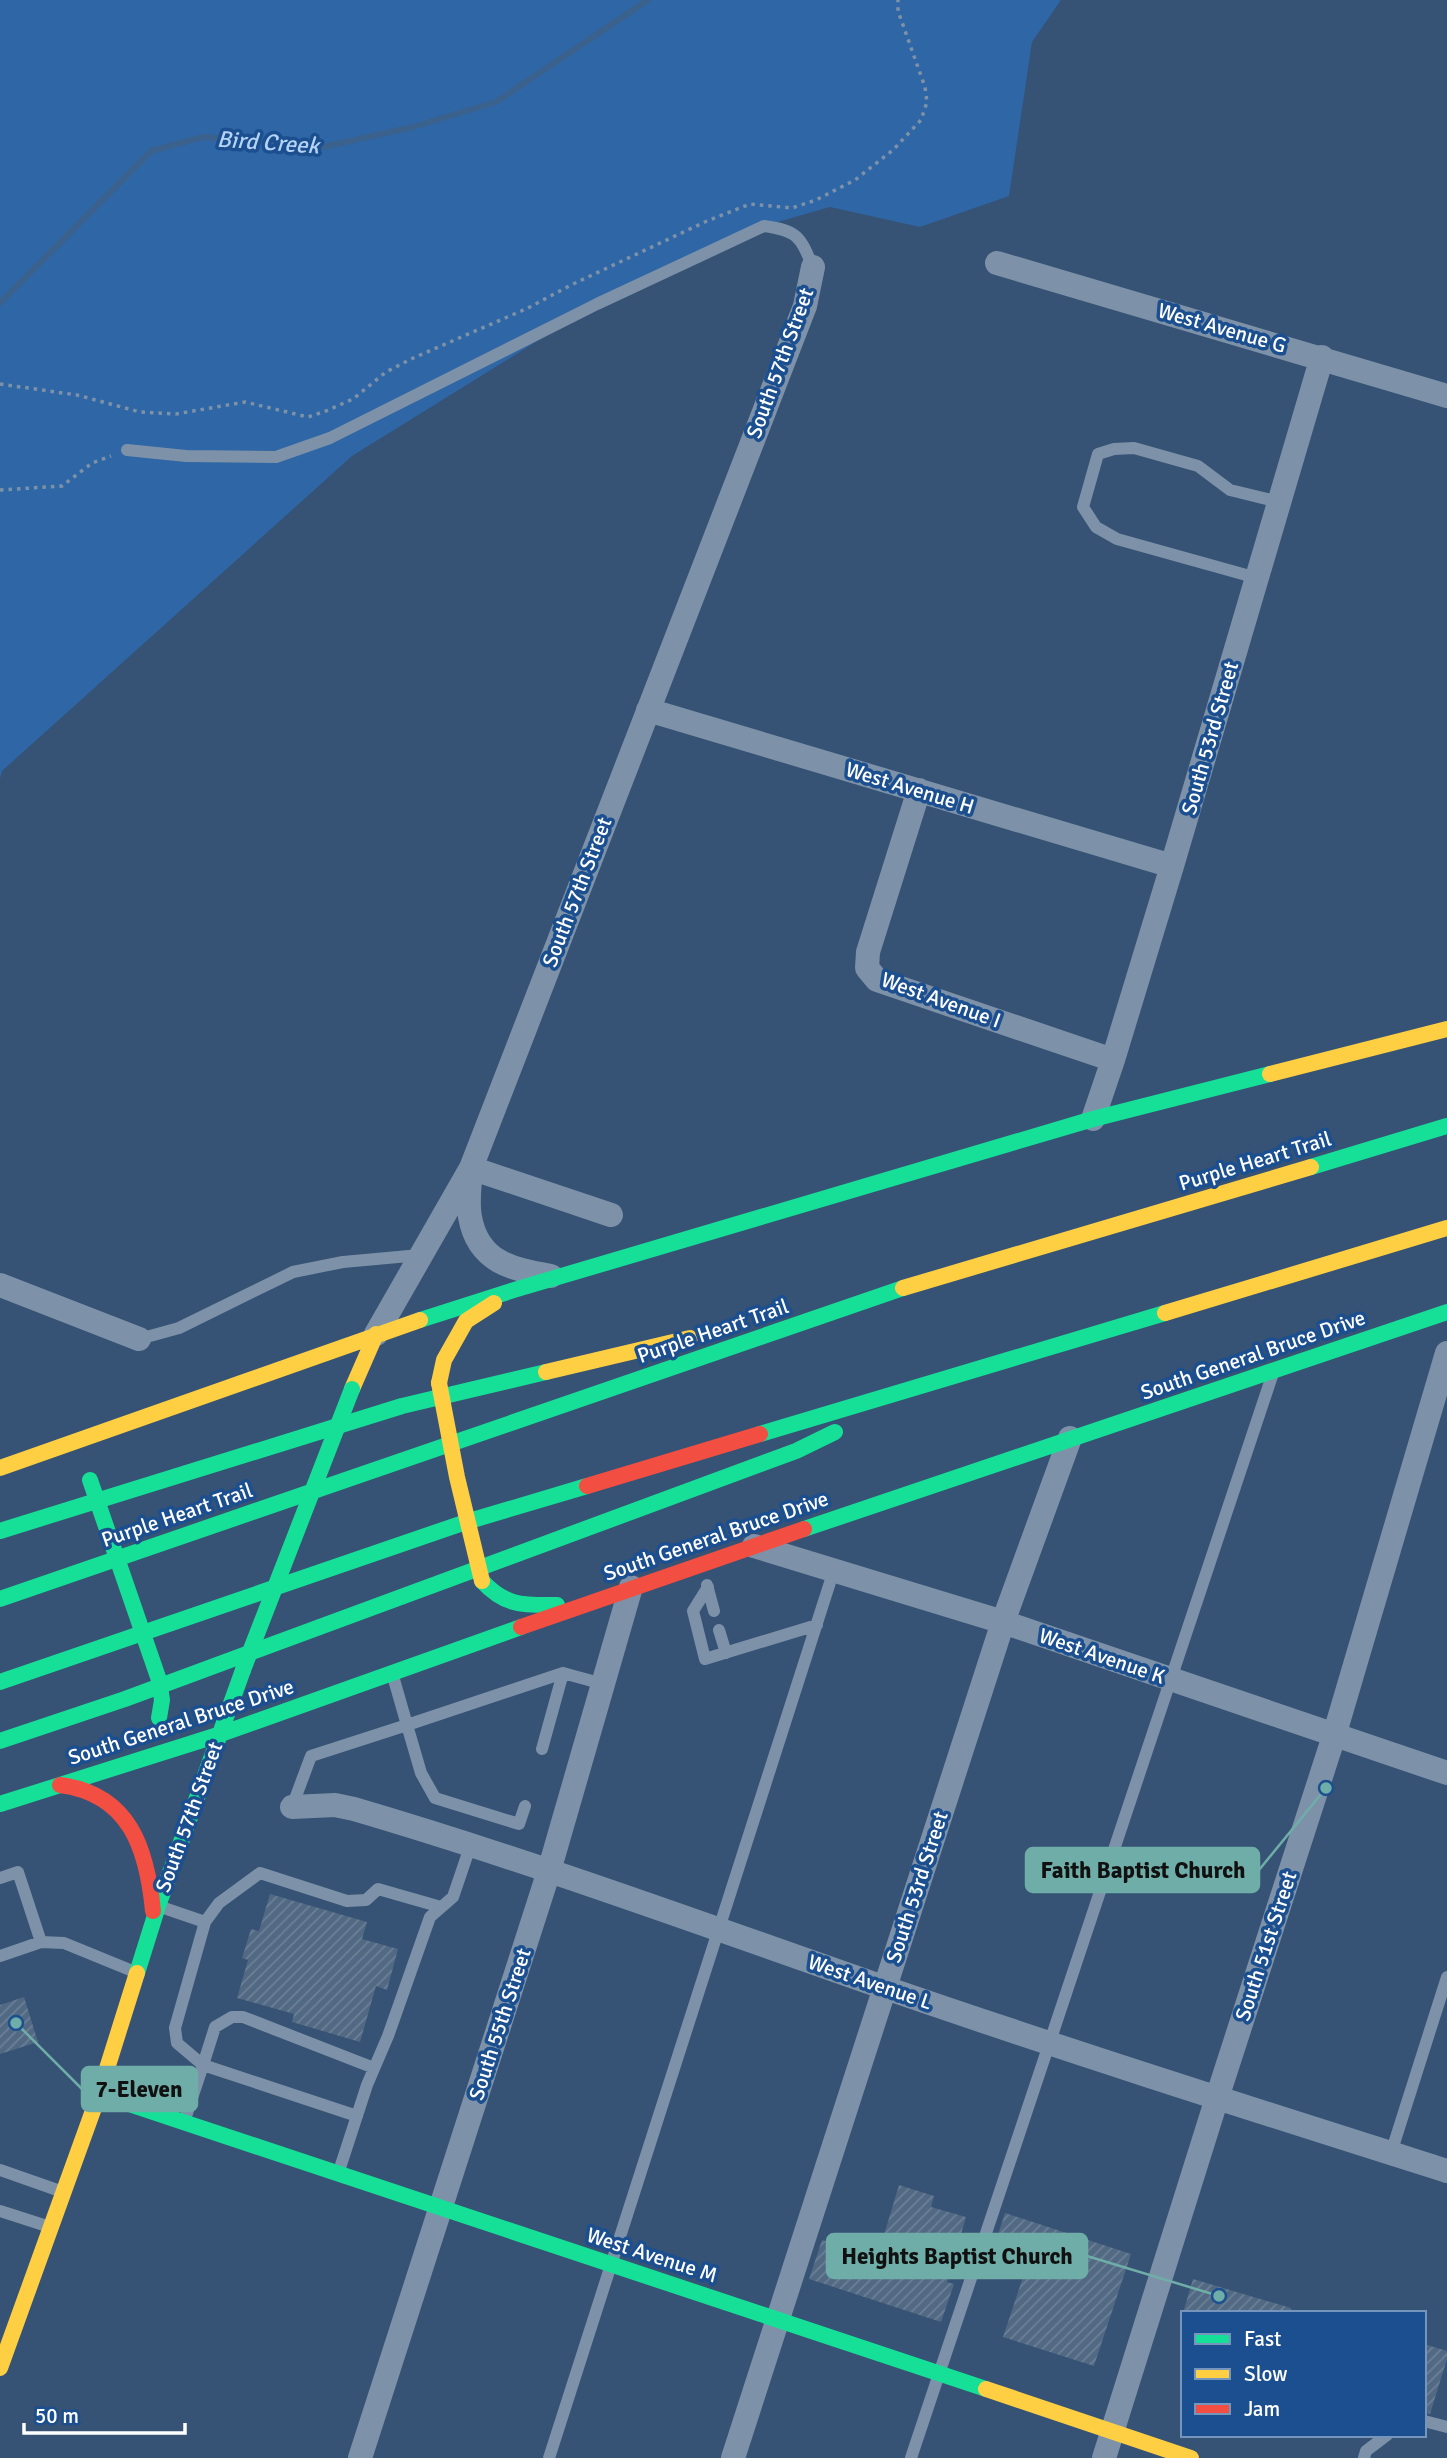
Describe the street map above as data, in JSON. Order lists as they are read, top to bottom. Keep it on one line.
{"streets":{"main road":["South 57th Street","Purple Heart Trail","South General Bruce Drive","West Avenue M"],"street":["West Avenue G","South 53rd Street","West Avenue H","West Avenue I","West Avenue K","South 51st Street","West Avenue L","South 55th Street"]},"crossings":[["West Avenue G","South 53rd Street"],["South 57th Street","West Avenue H"],["South 57th Street","South General Bruce Drive"],["South 57th Street","West Avenue M"],["South 53rd Street","West Avenue H"],["South 53rd Street","West Avenue I"],["South 53rd Street","South General Bruce Drive"],["South 53rd Street","West Avenue K"],["South 53rd Street","West Avenue L"],["South 53rd Street","West Avenue M"],["West Avenue H","West Avenue I"],["South General Bruce Drive","West Avenue K"],["South General Bruce Drive","South 55th Street"],["West Avenue K","South 51st Street"],["South 51st Street","West Avenue L"],["South 51st Street","West Avenue M"],["West Avenue L","South 55th Street"],["South 55th Street","West Avenue M"]],"water":["Bird Creek"],"places":["Faith Baptist Church","7-Eleven","Heights Baptist Church"],"legend":["Fast","Slow","Jam"],"scale_bar":"50 m"}
